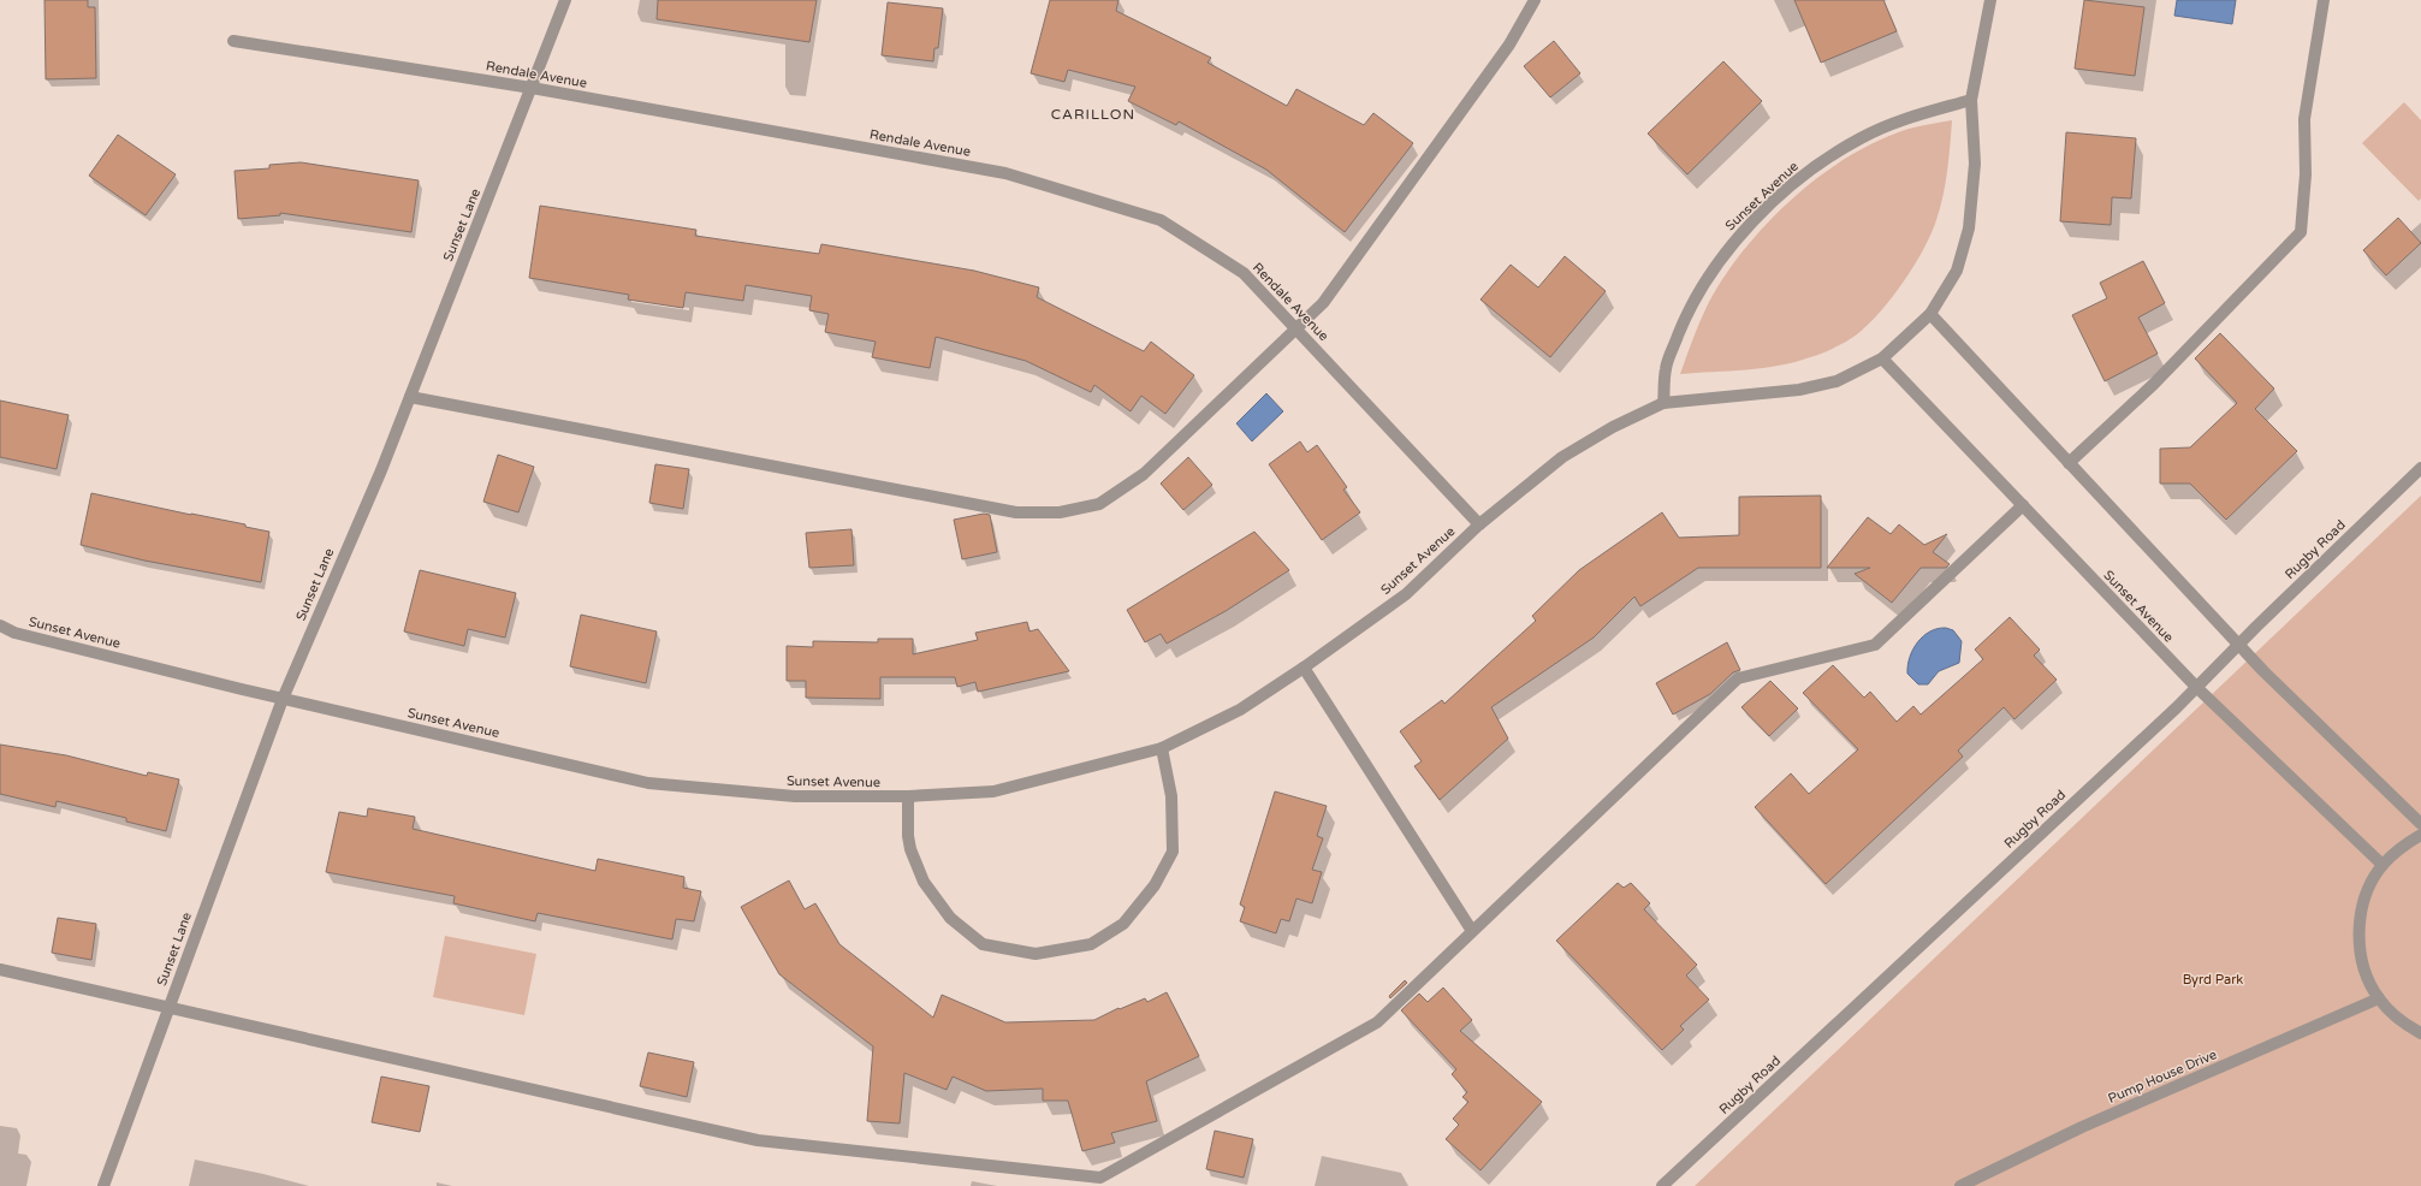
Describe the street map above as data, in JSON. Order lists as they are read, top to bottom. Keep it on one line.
{"streets":{"street":["Rendale Avenue","Sunset Avenue","Sunset Lane","Rugby Road","Pump House Drive"]},"crossings":[["Rendale Avenue","Sunset Avenue"],["Rendale Avenue","Sunset Lane"],["Sunset Avenue","Sunset Lane"],["Sunset Avenue","Rugby Road"]],"districts":["CARILLON"],"parks":["Byrd Park"]}
